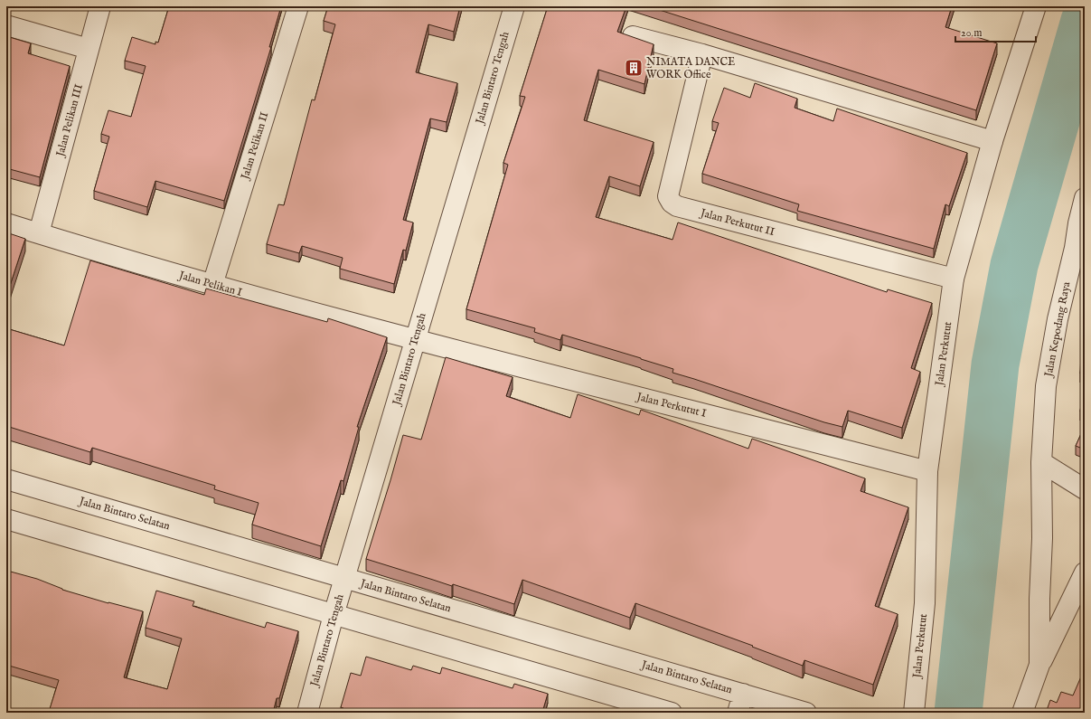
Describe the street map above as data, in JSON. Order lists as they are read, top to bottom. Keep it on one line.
{"streets":{"street":["Jalan Bintaro Tengah","Jalan Pelikan III","Jalan Pelikan II","Jalan Perkutut II","Jalan Pelikan I","Jalan Kepodang Raya","Jalan Perkutut","Jalan Perkutut I","Jalan Bintaro Selatan"]},"crossings":[["Jalan Bintaro Tengah","Jalan Pelikan I"],["Jalan Bintaro Tengah","Jalan Perkutut I"],["Jalan Bintaro Tengah","Jalan Bintaro Selatan"],["Jalan Pelikan III","Jalan Pelikan I"],["Jalan Pelikan II","Jalan Pelikan I"],["Jalan Perkutut II","Jalan Perkutut"],["Jalan Pelikan I","Jalan Perkutut I"],["Jalan Perkutut","Jalan Perkutut I"]],"places":{"building":["NIMATA DANCE WORK Office"]},"scale_bar":"20 m"}
